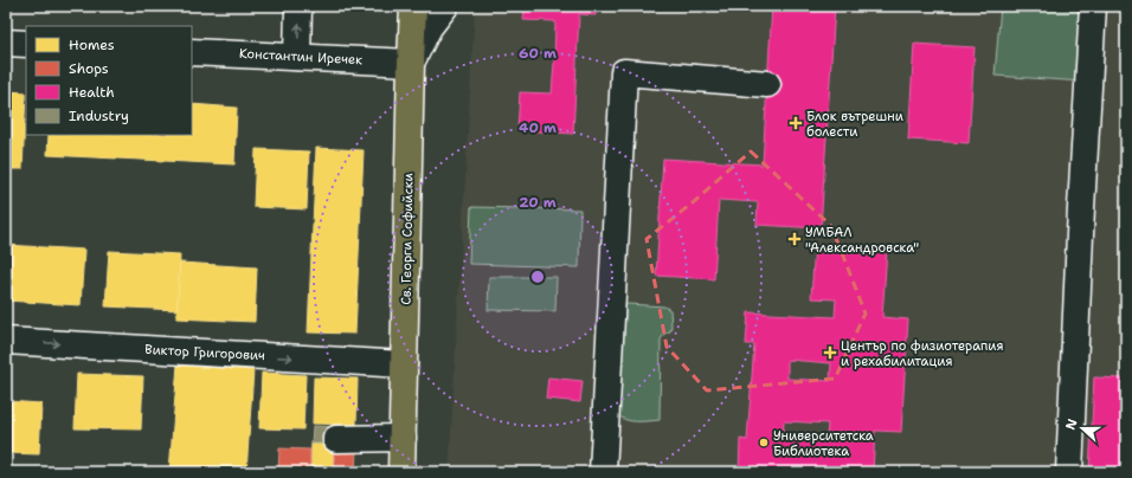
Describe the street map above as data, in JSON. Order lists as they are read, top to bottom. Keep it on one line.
{"streets":{"main road":["Св. Георги Софийски"],"street":["Константин Иречек","Виктор Григорович"]},"crossings":[["Константин Иречек","Св. Георги Софийски"],["Св. Георги Софийски","Виктор Григорович"]],"one_way":["Виктор Григорович"],"places":{"health":["Блок вътрешни болести","УМБАЛ \"Александровска\"","Център по физиотерапия и рехабилитация"],"other":["Университетска Библиотека"]},"legend":["Homes","Shops","Health","Industry"],"north":"left","rings":["60 m","40 m","20 m"]}
